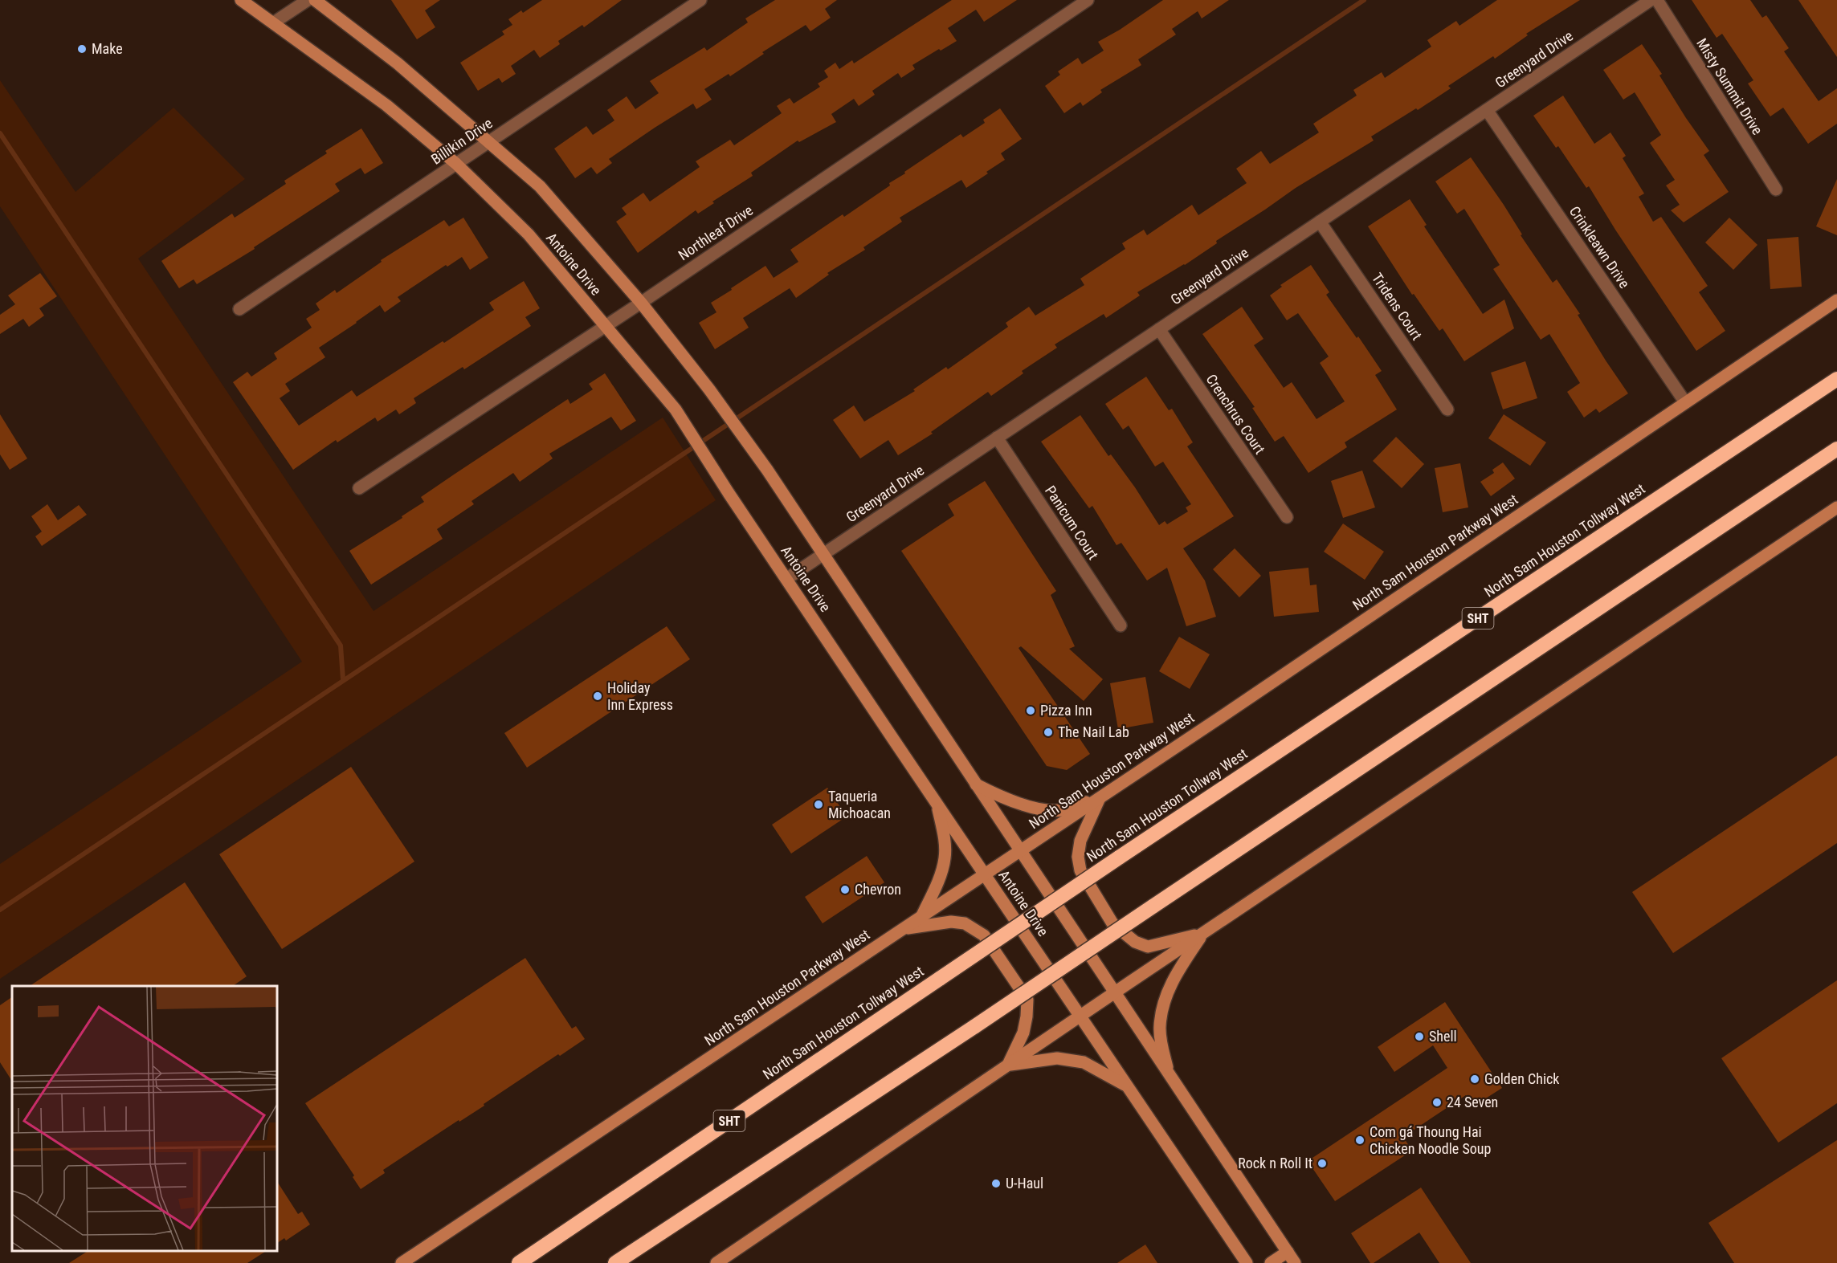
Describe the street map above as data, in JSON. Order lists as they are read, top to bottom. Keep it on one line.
{"streets":{"highway":["North Sam Houston Tollway West","SHT"],"main road":["Antoine Drive","North Sam Houston Parkway West"],"street":["Greenyard Drive","Misty Summit Drive","Billikin Drive","Northleaf Drive","Crinkleawn Drive","Tridens Court","Crenchrus Court","Panicum Court"]},"crossings":[["Greenyard Drive","Crinkleawn Drive"],["Greenyard Drive","Antoine Drive"],["Greenyard Drive","Tridens Court"],["Greenyard Drive","Crenchrus Court"],["Greenyard Drive","Panicum Court"],["Billikin Drive","Antoine Drive"],["Northleaf Drive","Antoine Drive"],["Crinkleawn Drive","North Sam Houston Parkway West"],["Antoine Drive","North Sam Houston Parkway West"]],"places":["Make","Holiday Inn Express","Pizza Inn","The Nail Lab","Taqueria Michoacan","Chevron","Shell","Golden Chick","24 Seven","Com gá Thoung Hai Chicken Noodle Soup","Rock n Roll It","U-Haul"]}
